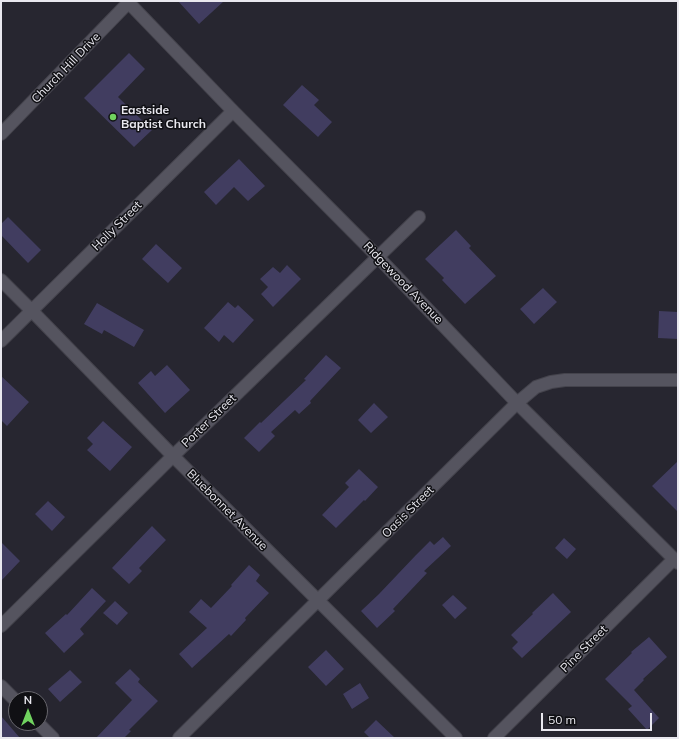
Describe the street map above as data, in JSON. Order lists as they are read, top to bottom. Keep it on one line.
{"streets":{"street":["Church Hill Drive","Holly Street","Ridgewood Avenue","Porter Street","Bluebonnet Avenue","Oasis Street","Pine Street"]},"crossings":[["Church Hill Drive","Ridgewood Avenue"],["Holly Street","Ridgewood Avenue"],["Holly Street","Bluebonnet Avenue"],["Ridgewood Avenue","Porter Street"],["Ridgewood Avenue","Oasis Street"],["Ridgewood Avenue","Pine Street"],["Porter Street","Bluebonnet Avenue"],["Bluebonnet Avenue","Oasis Street"]],"places":["Eastside Baptist Church"],"scale_bar":"50 m","north":"top"}
